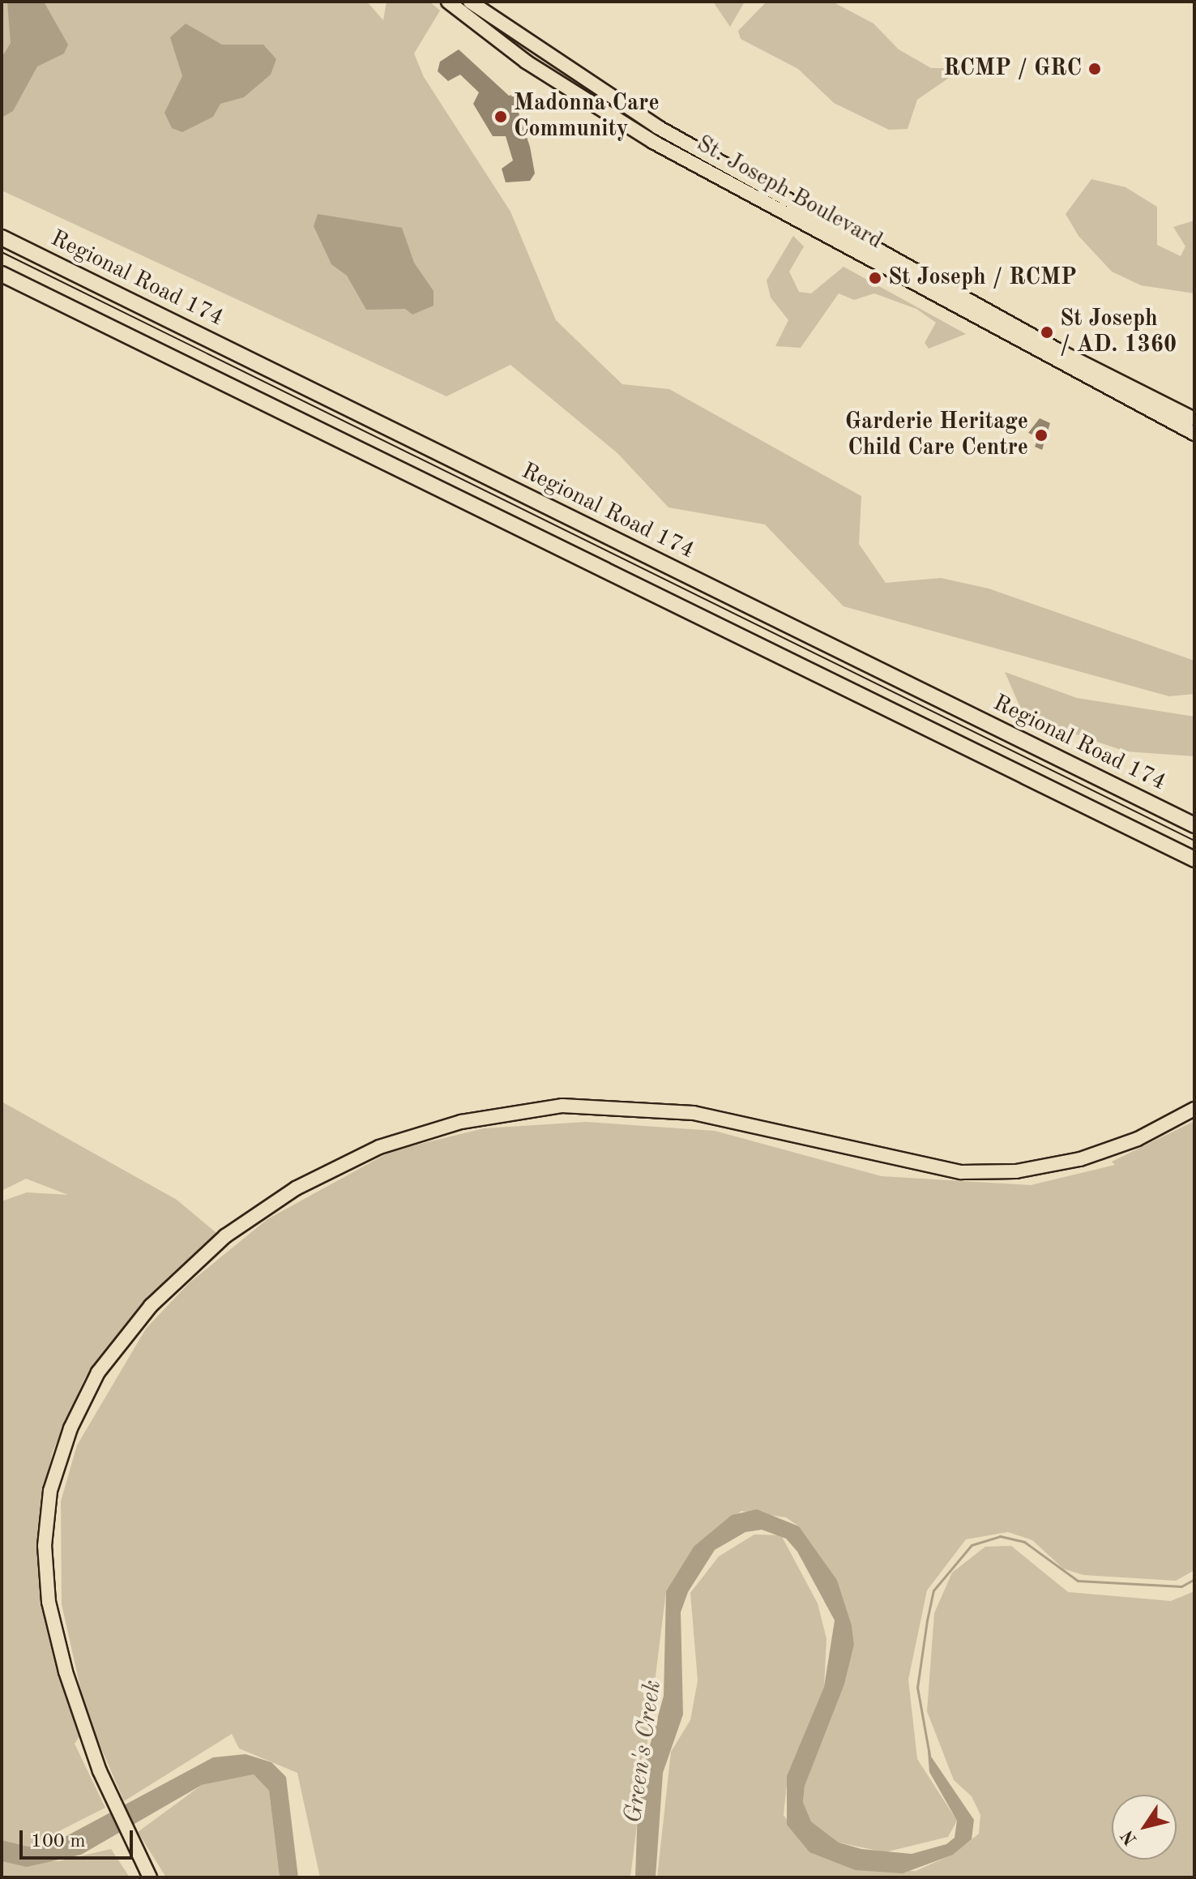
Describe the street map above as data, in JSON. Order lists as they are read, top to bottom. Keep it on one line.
{"streets":{"highway":["Regional Road 174"],"main road":["St. Joseph Boulevard"]},"water":["Green's Creek"],"places":["RCMP / GRC","Madonna Care Community","St Joseph / RCMP","St Joseph / AD. 1360","Garderie Heritage Child Care Centre"],"scale_bar":"100 m","north":"bottom left"}
